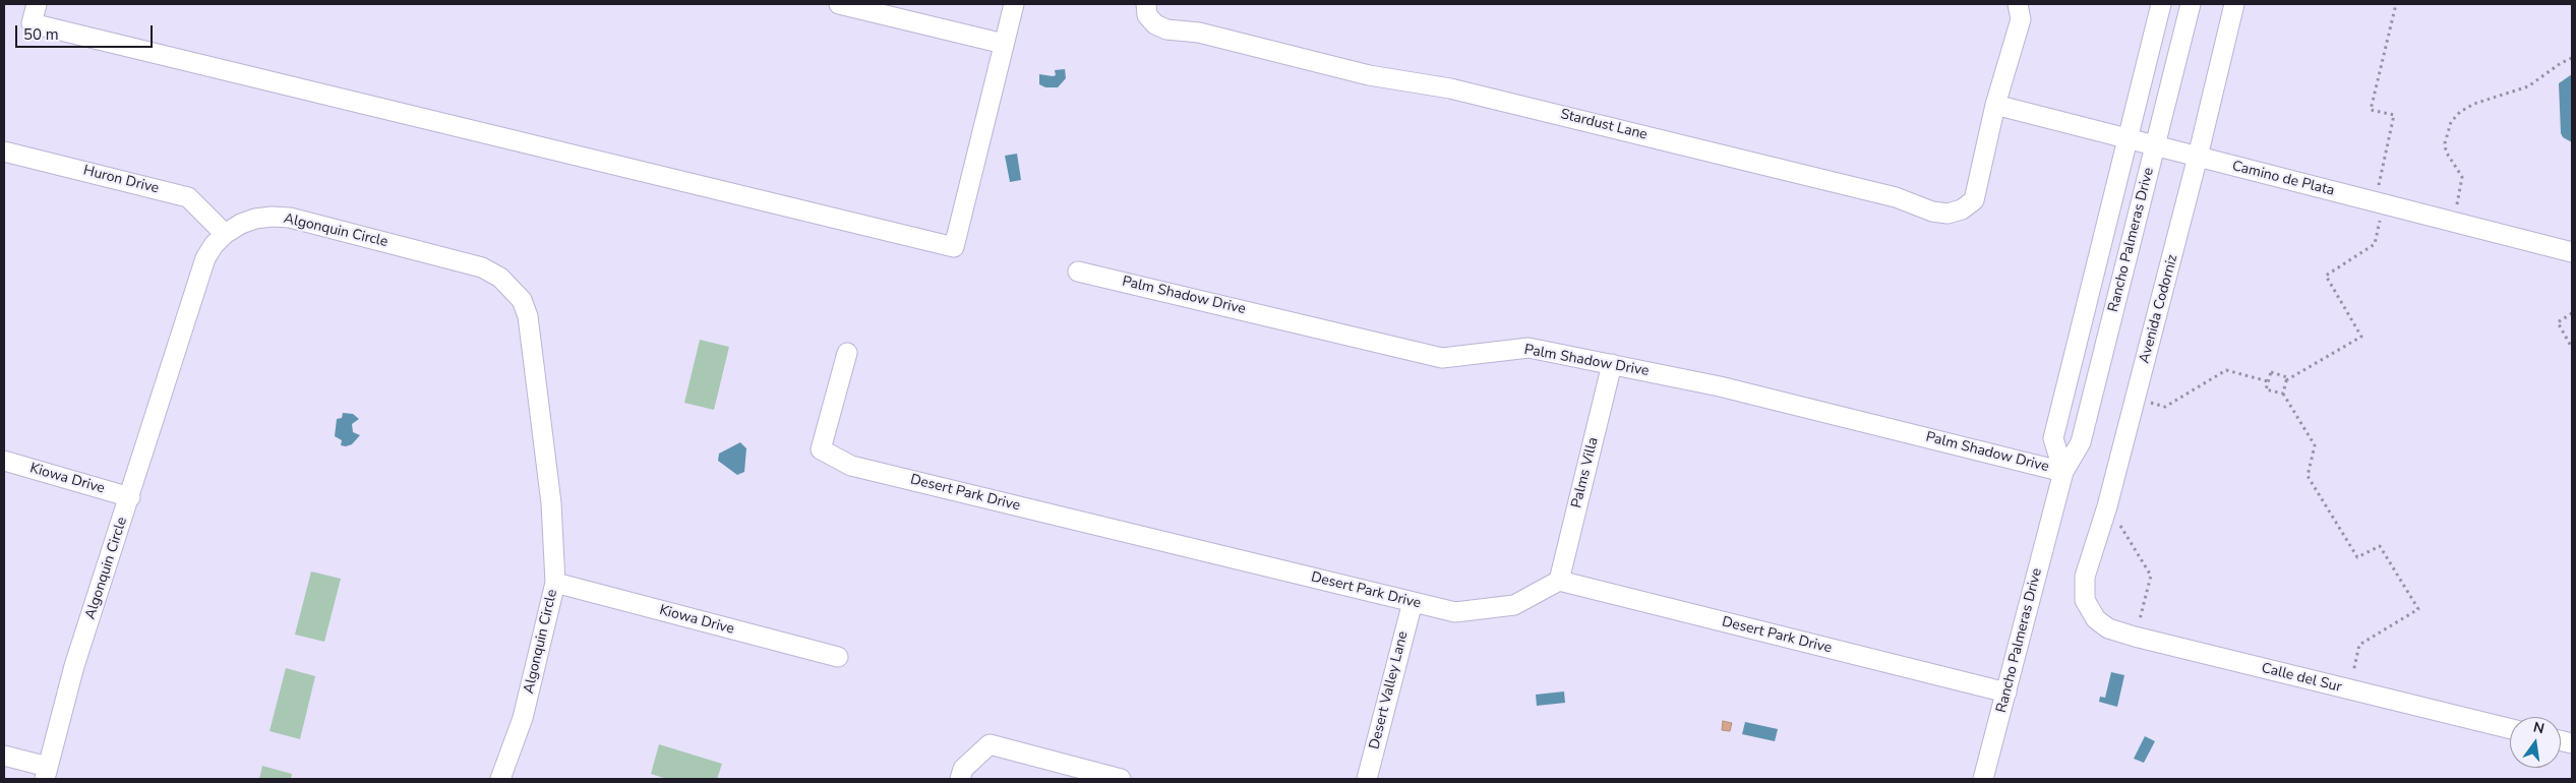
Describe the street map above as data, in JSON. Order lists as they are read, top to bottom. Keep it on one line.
{"streets":{"street":["Stardust Lane","Camino de Plata","Huron Drive","Algonquin Circle","Rancho Palmeras Drive","Palm Shadow Drive","Avenida Codorniz","Palms Villa","Kiowa Drive","Desert Park Drive","Calle del Sur","Desert Valley Lane"]},"crossings":[["Stardust Lane","Camino de Plata"],["Camino de Plata","Rancho Palmeras Drive"],["Camino de Plata","Avenida Codorniz"],["Huron Drive","Algonquin Circle"],["Algonquin Circle","Kiowa Drive"],["Rancho Palmeras Drive","Palm Shadow Drive"],["Rancho Palmeras Drive","Desert Park Drive"],["Palm Shadow Drive","Palms Villa"],["Avenida Codorniz","Calle del Sur"],["Palms Villa","Desert Park Drive"],["Desert Park Drive","Desert Valley Lane"]],"scale_bar":"50 m","north":"top"}
